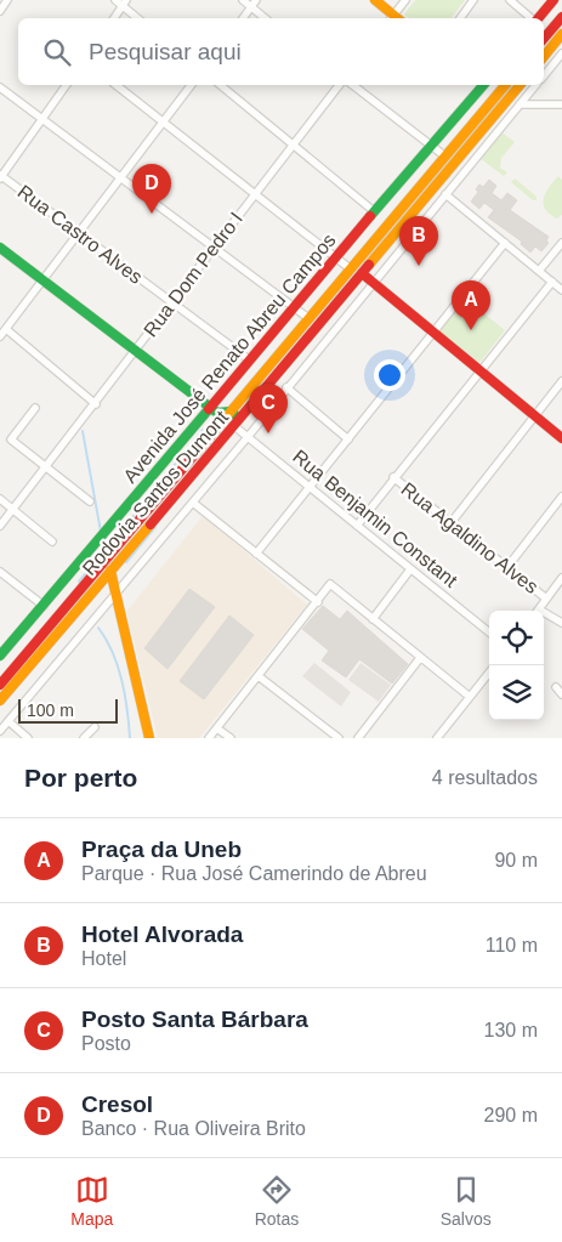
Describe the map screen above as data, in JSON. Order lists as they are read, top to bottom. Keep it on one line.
{"streets":{"main road":["Avenida José Renato Abreu Campos","Rodovia Santos Dumont","Rua Benjamin Constant"],"street":["Rua Castro Alves","Rua Dom Pedro I","Rua Agaldino Alves"]},"crossings":[["Rua Castro Alves","Rua Dom Pedro I"],["Rua Castro Alves","Avenida José Renato Abreu Campos"],["Rodovia Santos Dumont","Rua Benjamin Constant"]],"scale_bar":"100 m","page":{"search":"Pesquisar aqui","pins":["D","B","A","C"],"scale":"100 m","heading":["Por perto","4 resultados"],"list":[{"mark":"A","name":"Praça da Uneb","note":"Parque · Rua José Camerindo de Abreu","value":"90 m"},{"mark":"B","name":"Hotel Alvorada","note":"Hotel","value":"110 m"},{"mark":"C","name":"Posto Santa Bárbara","note":"Posto","value":"130 m"},{"mark":"D","name":"Cresol","note":"Banco · Rua Oliveira Brito","value":"290 m"}],"nav":["Mapa","Rotas","Salvos"]}}
